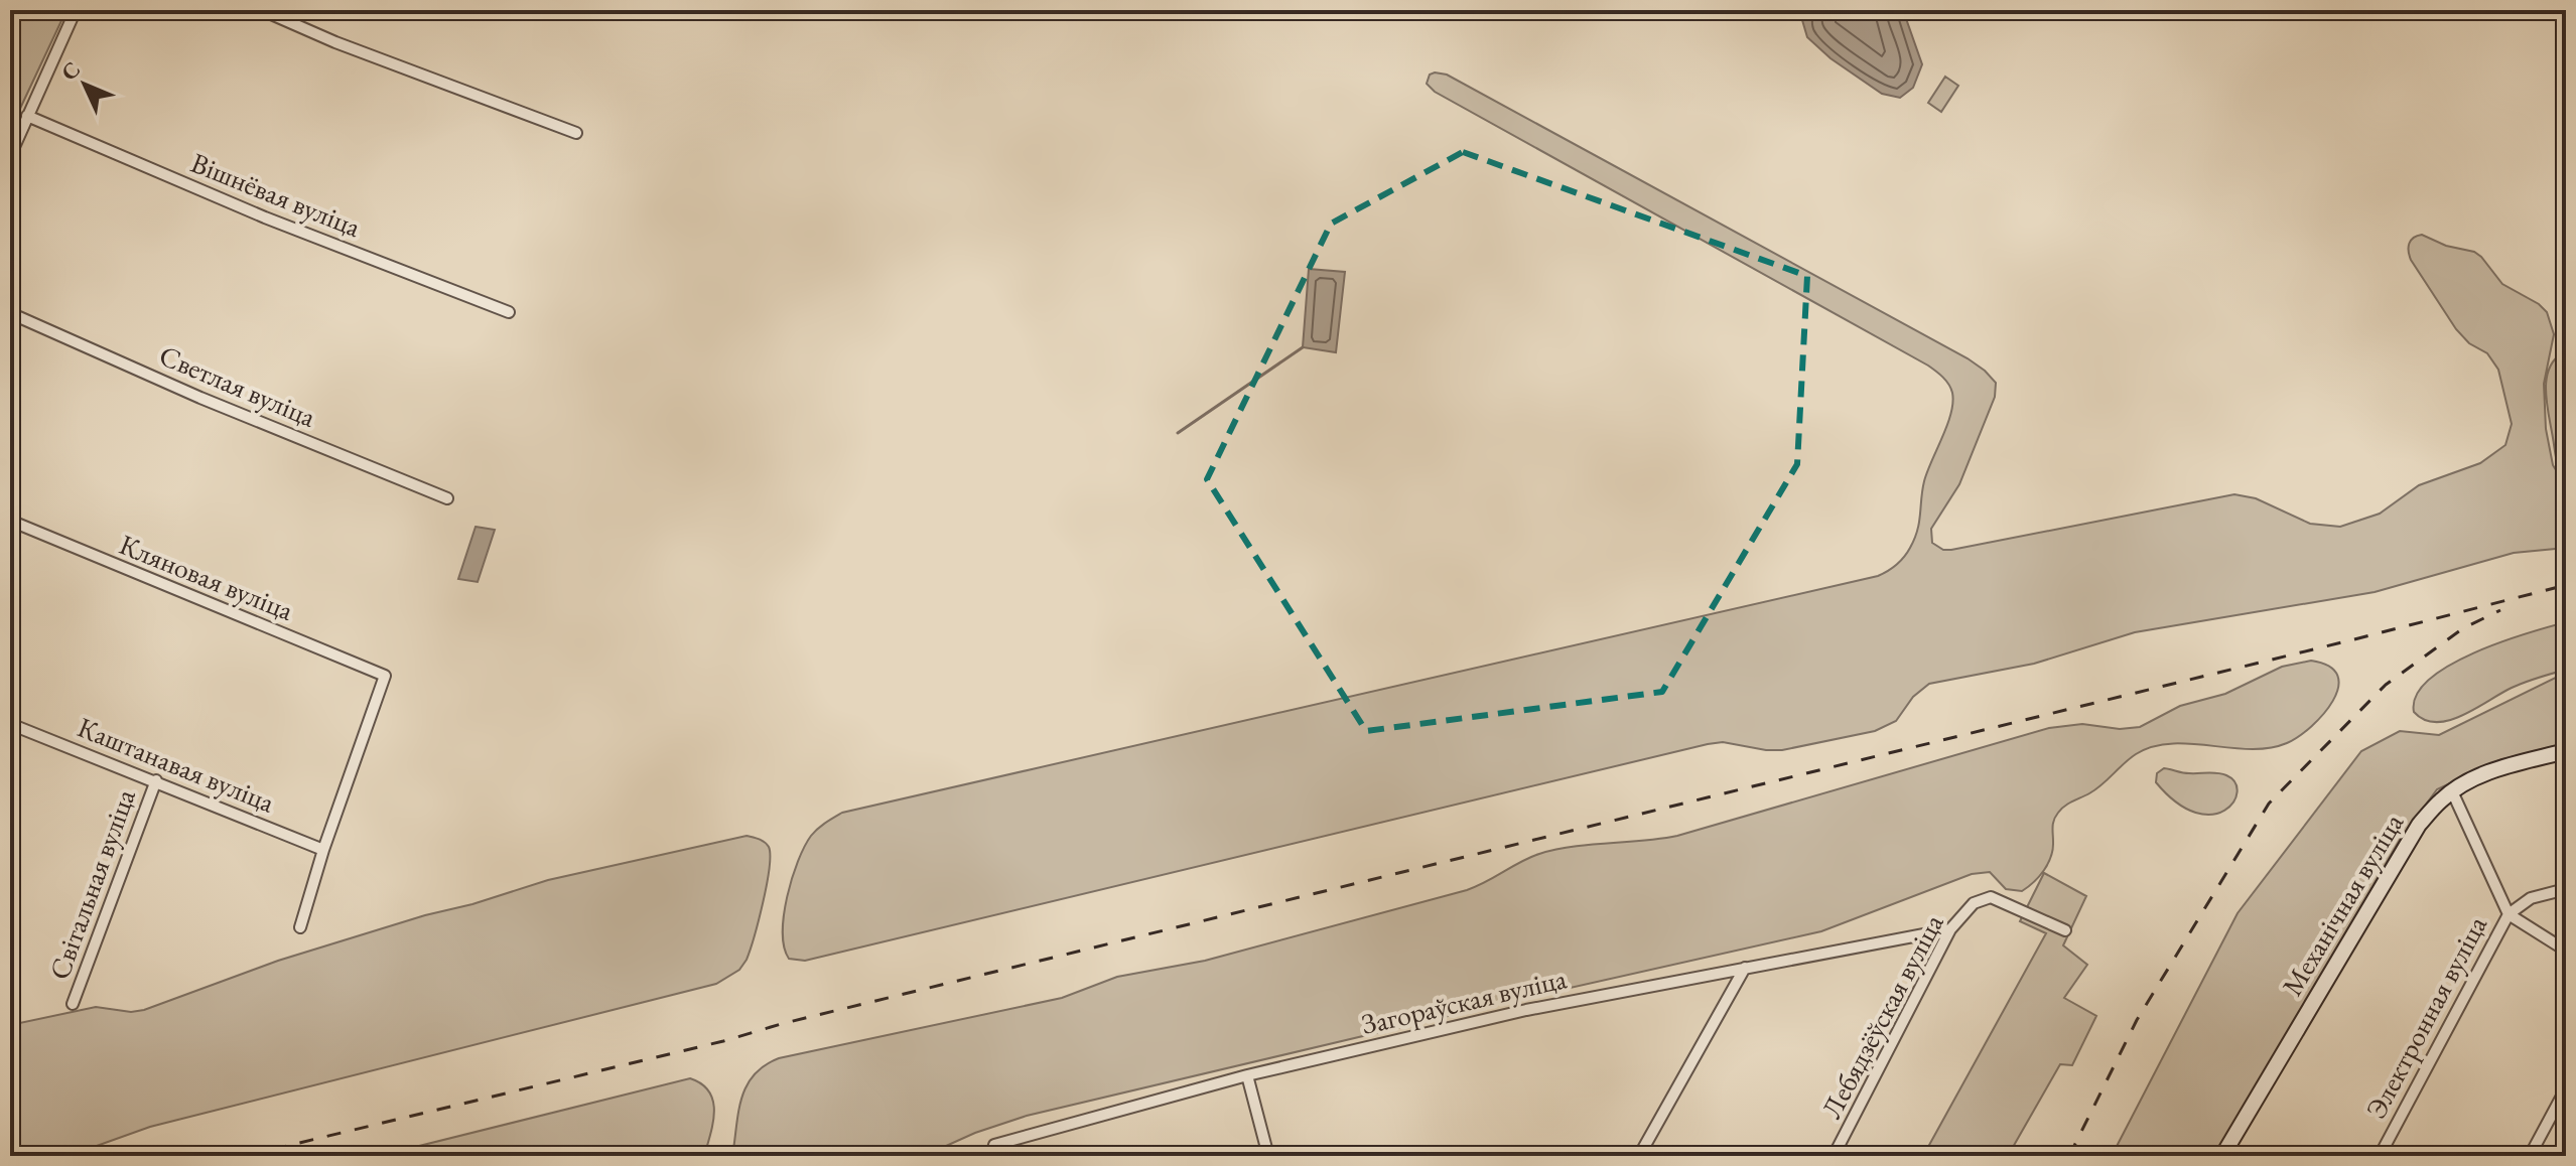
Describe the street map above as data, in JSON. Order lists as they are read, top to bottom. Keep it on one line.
{"streets":{"street":["Вішнёвая вуліца","Светлая вуліца","Кляновая вуліца","Каштанавая вуліца","Світальная вуліца","Механічная вуліца","Загораўская вуліца","Лебядзёўская вуліца","Электронная вуліца"]},"crossings":[["Кляновая вуліца","Каштанавая вуліца"],["Каштанавая вуліца","Світальная вуліца"],["Загораўская вуліца","Лебядзёўская вуліца"]],"north":"top left"}
